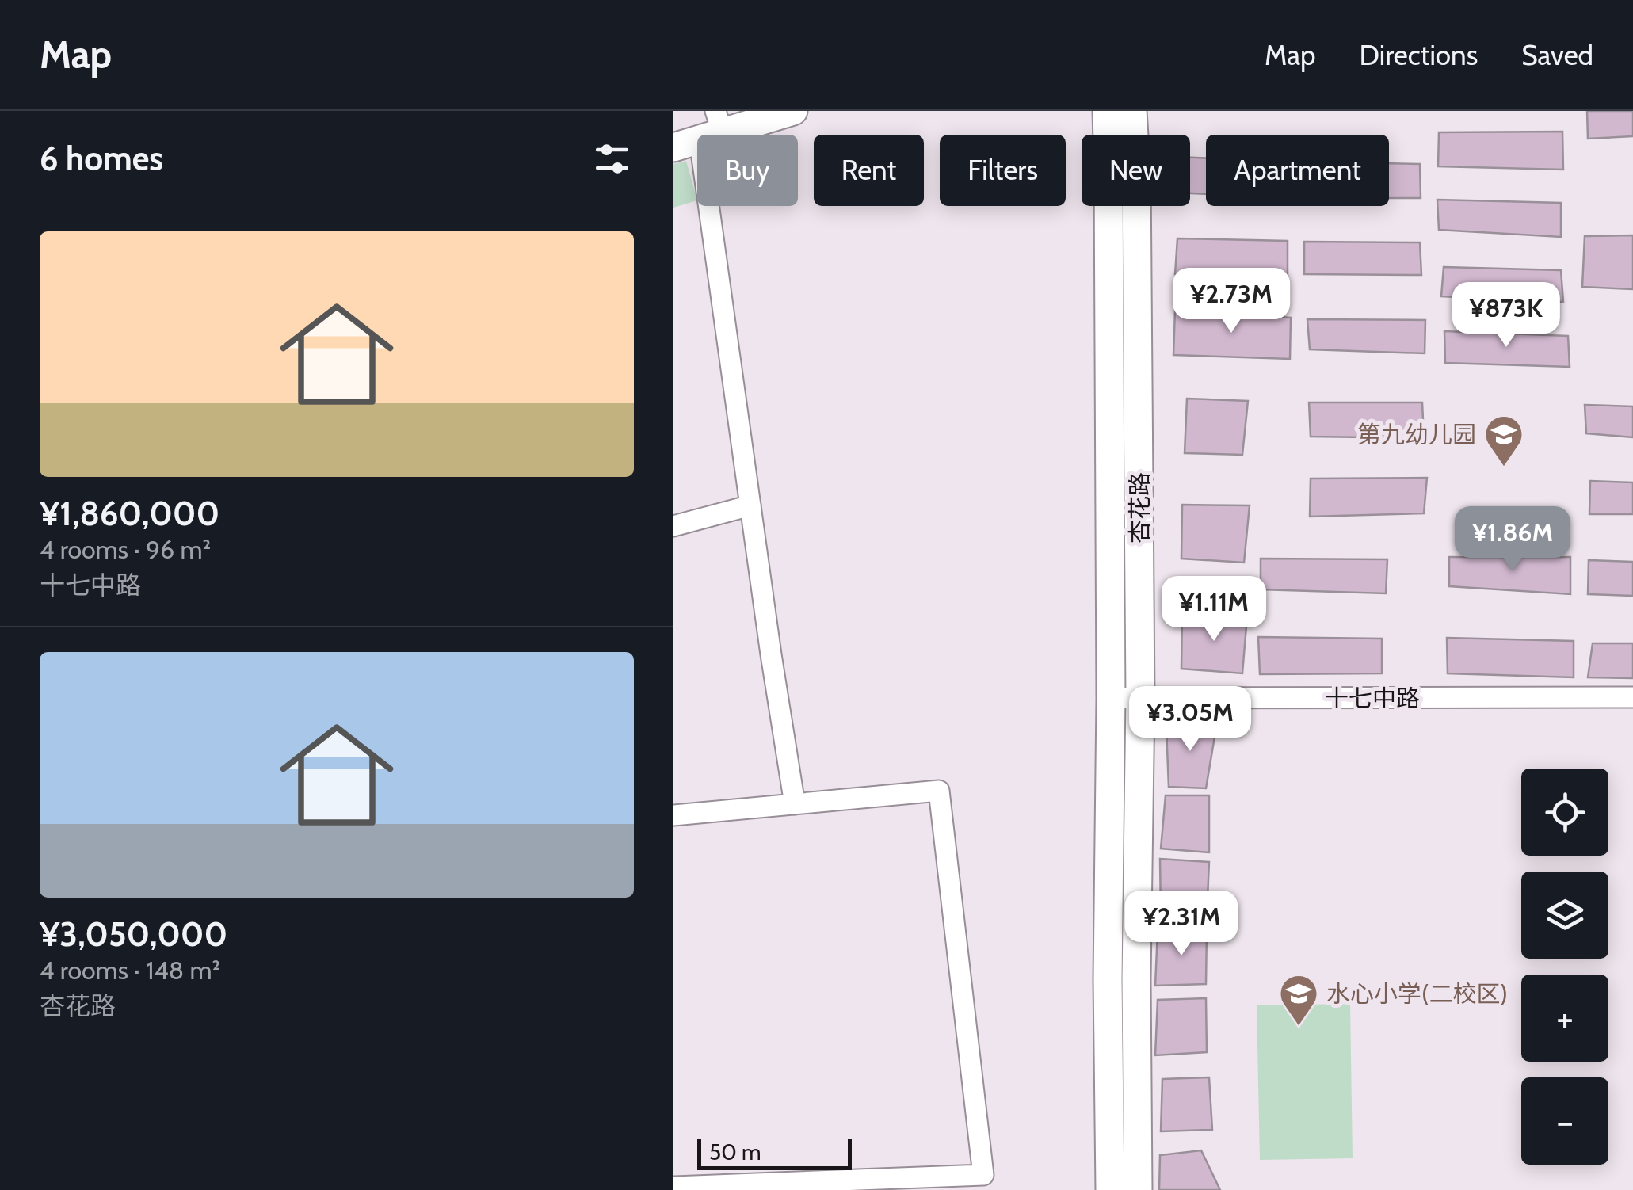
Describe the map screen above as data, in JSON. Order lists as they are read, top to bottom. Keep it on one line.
{"streets":{"main road":["杏花路"],"street":["十七中路"]},"crossings":[["杏花路","十七中路"]],"places":{"school or university":["第九幼儿园","水心小学(二校区)"]},"scale_bar":"50 m","page":{"header":"Map","nav":["Map","Directions","Saved"],"heading":"6 homes","chip":["Buy","Rent","Filters","New","Apartment"],"list":[{"name":"¥1,860,000","note":"4 rooms · 96 m² · 十七中路"},{"name":"¥3,050,000","note":"4 rooms · 148 m² · 杏花路"}],"price":["¥2.73M","¥873K","¥1.86M","¥1.11M","¥3.05M","¥2.31M"],"map_buttons":["+","−"],"scale":"50 m"}}
